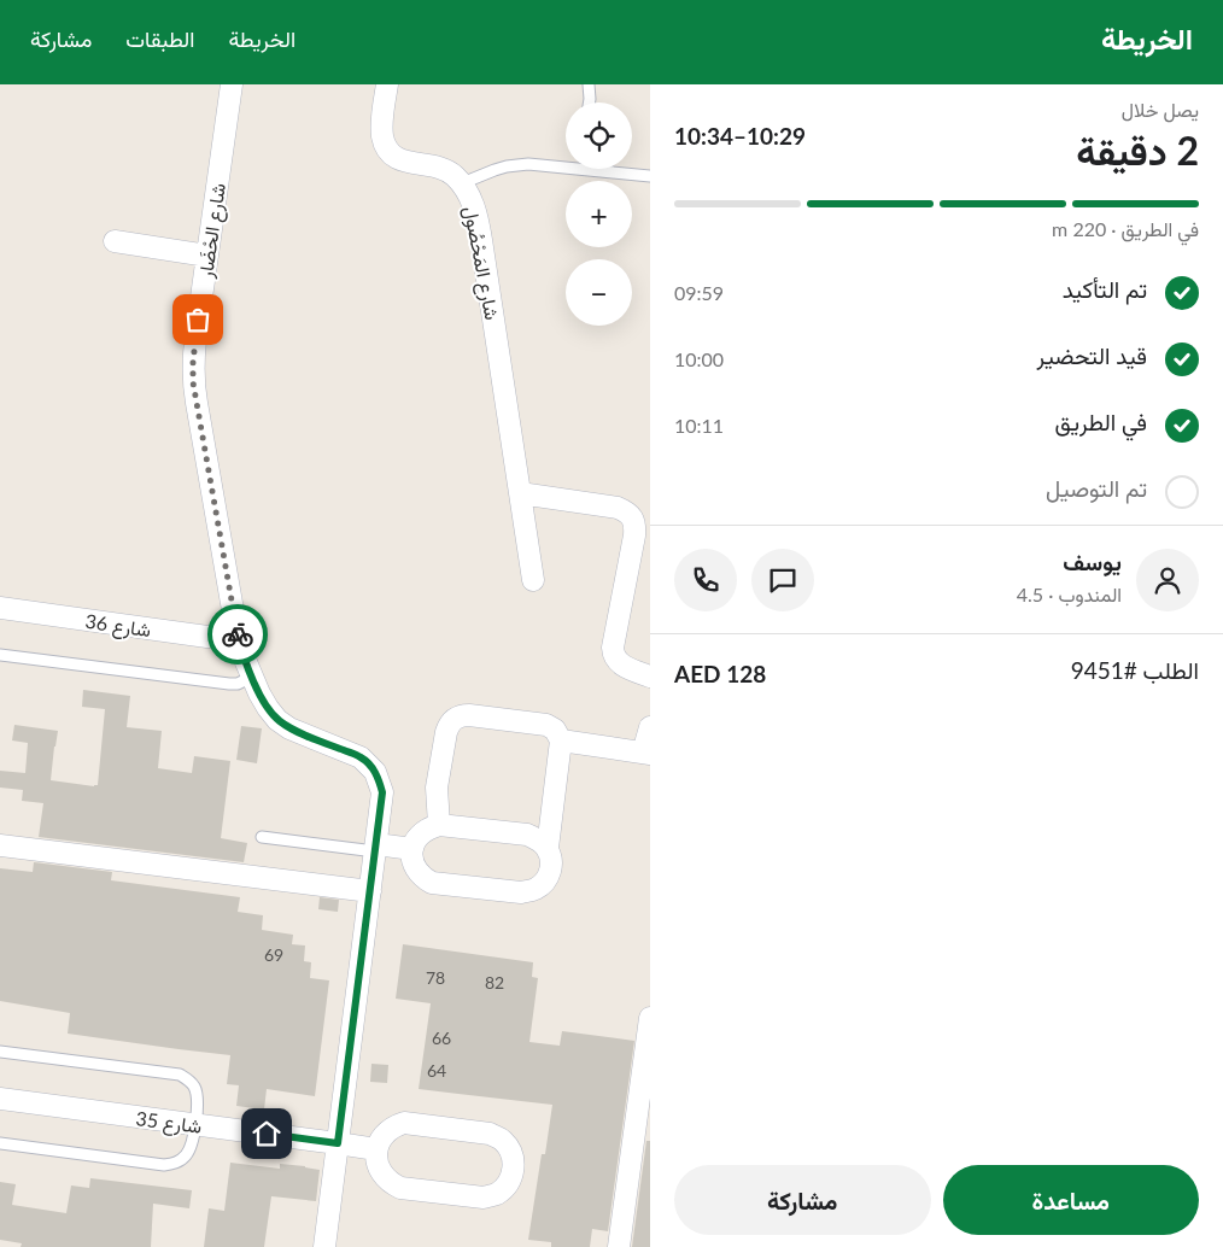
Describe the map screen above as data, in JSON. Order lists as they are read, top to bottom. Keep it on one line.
{"streets":{"street":["شارع الحْضَار","شارع المَحْصُول","شارع 36","شارع 35"]},"crossings":[["شارع الحْضَار","شارع 36"],["شارع الحْضَار","شارع 35"]],"house_numbers":["69","78","82","66","64"],"page":{"header":"الخريطة","nav":["الخريطة","الطبقات","مشاركة"],"heading":["2 دقيقة","يصل خلال","10:29–10:34"],"panel":["يوسف","المندوب · 4.5","الطلب #9451","AED 128"],"map_buttons":["+","−"],"bar":"في الطريق · 220 m","list":[["تم التأكيد","09:59"],["قيد التحضير","10:00"],["في الطريق","10:11"],"تم التوصيل"],"buttons":["مساعدة","مشاركة"]}}
